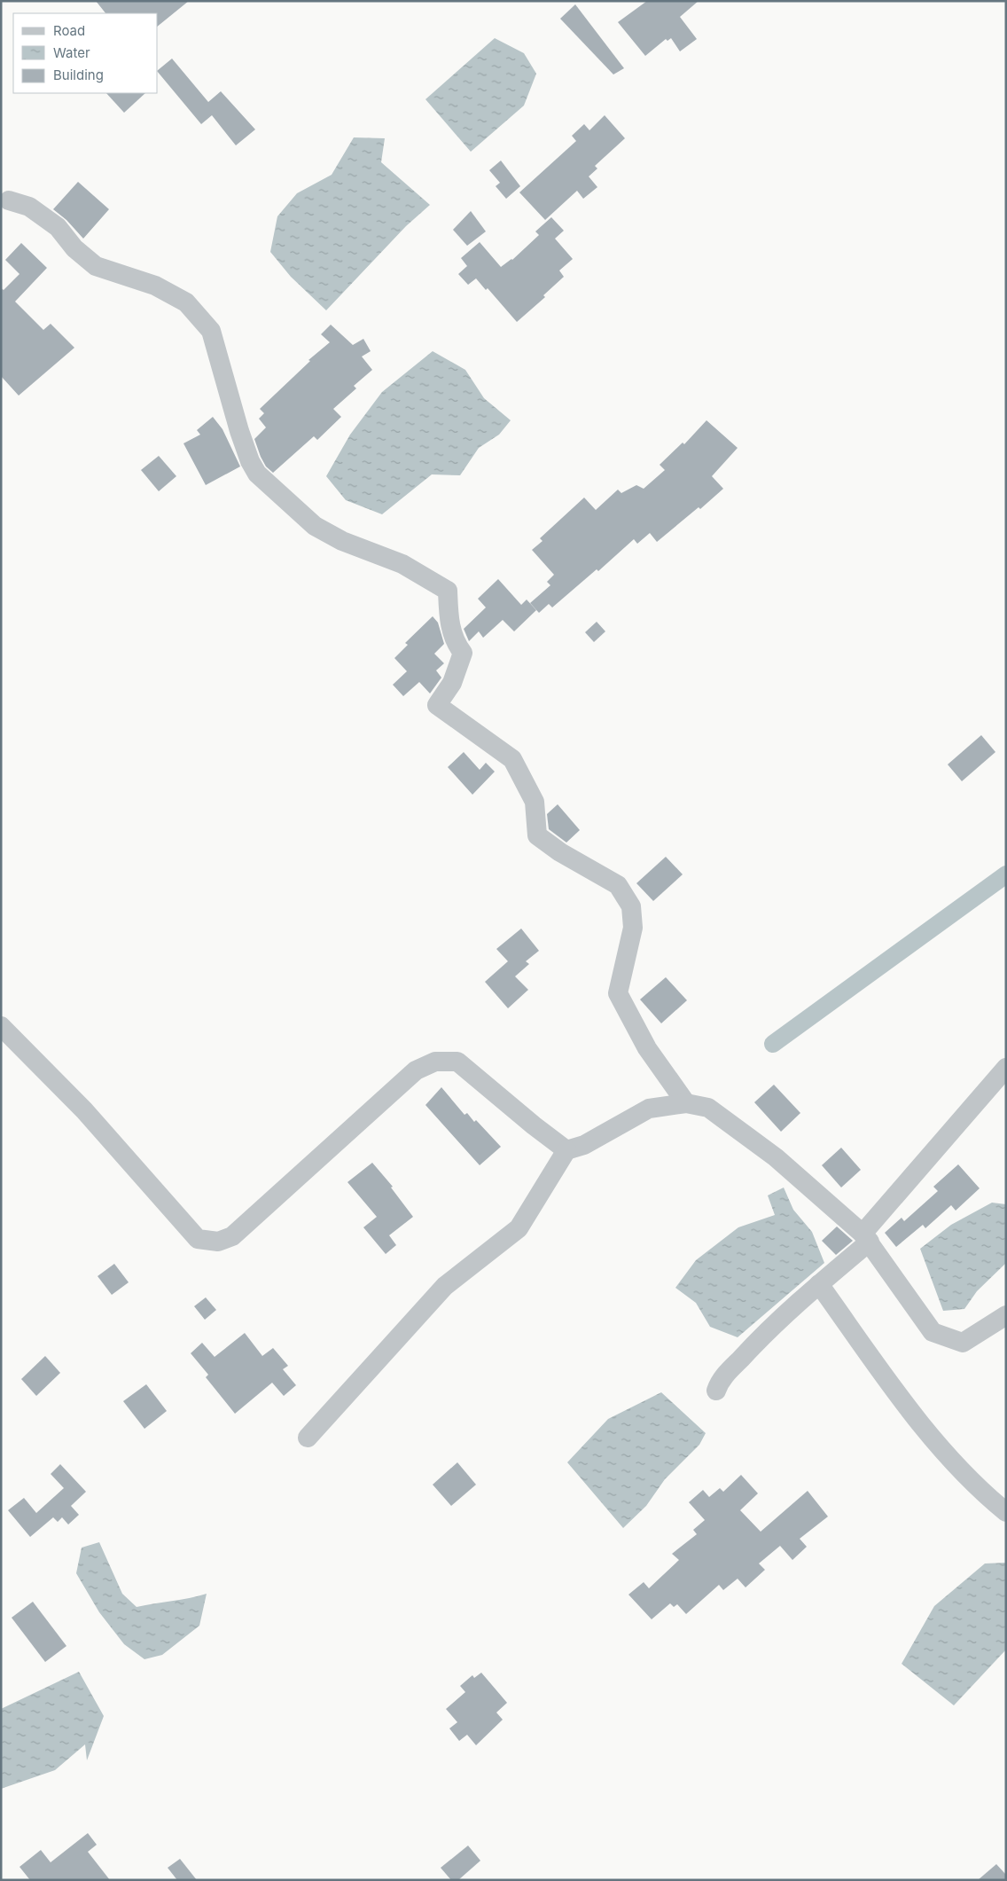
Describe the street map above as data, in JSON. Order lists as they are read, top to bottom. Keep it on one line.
{"legend":["Road","Water","Building"]}
